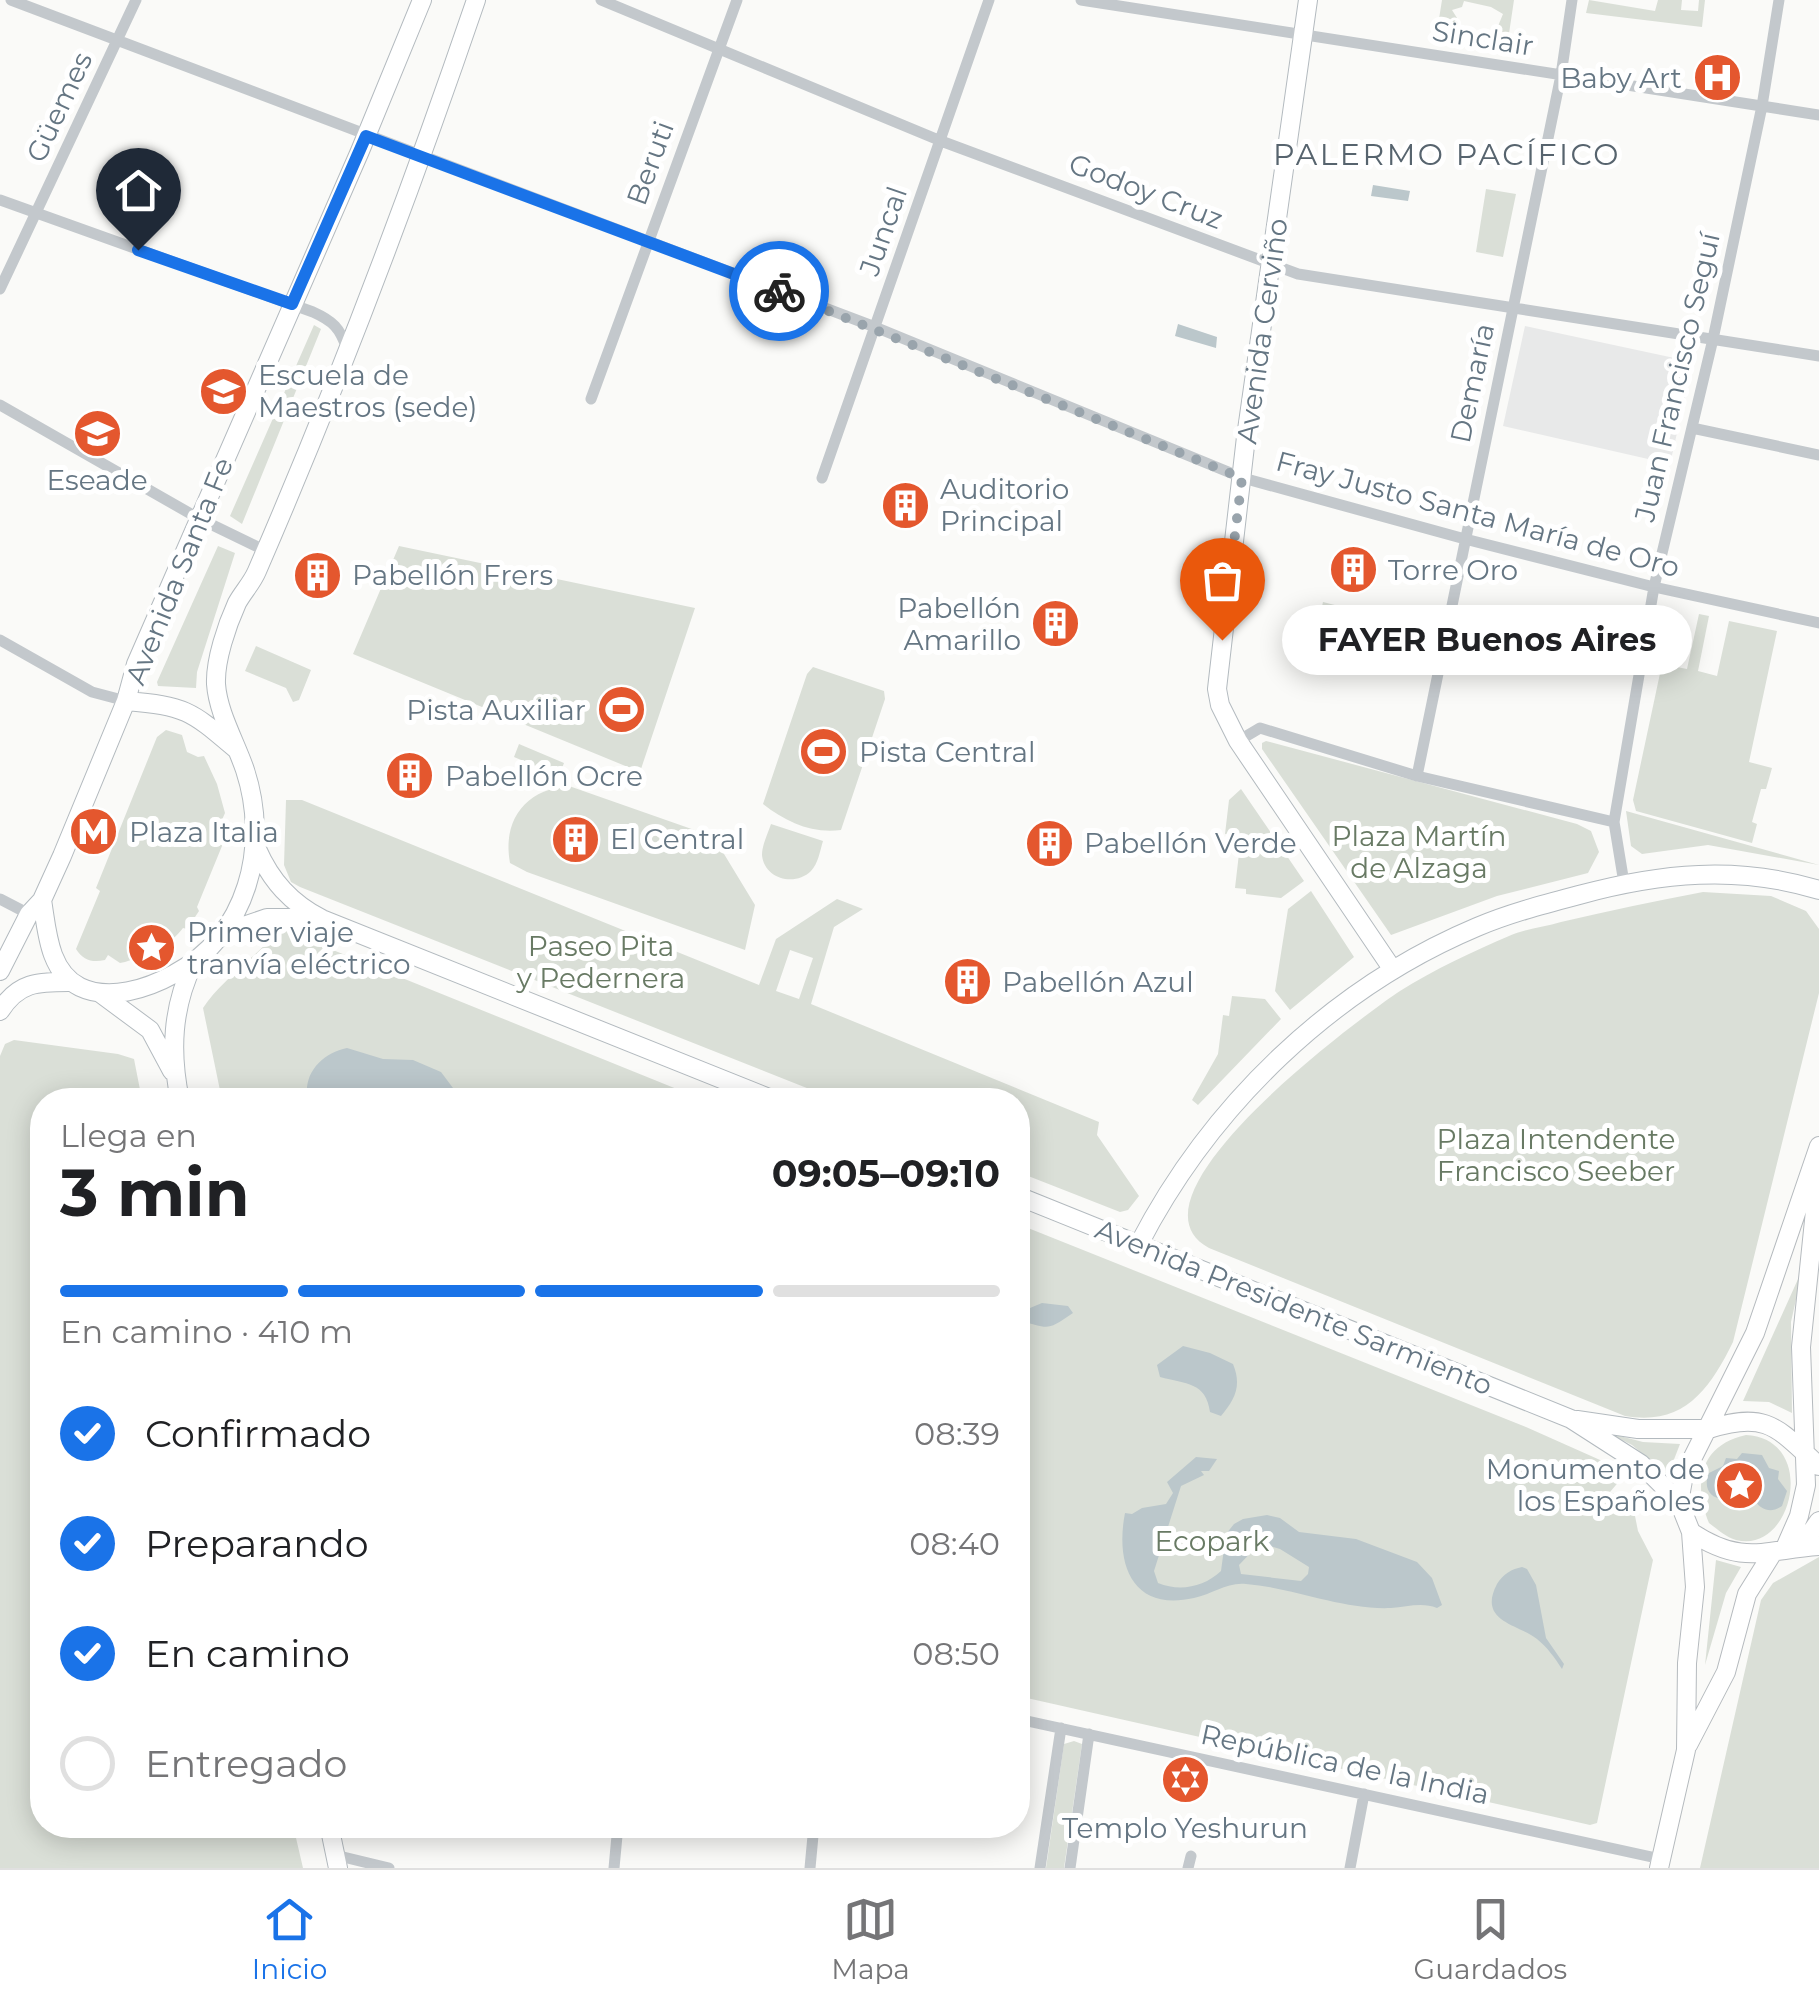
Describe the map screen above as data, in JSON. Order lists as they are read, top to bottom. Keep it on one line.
{"streets":{"main road":["Avenida Cerviño","Avenida Santa Fe","Avenida Presidente Sarmiento"],"street":["Sinclair","Güemes","Beruti","Godoy Cruz","Juncal","Juan Francisco Seguí","Demaría","Fray Justo Santa María de Oro","República de la India"]},"crossings":[["Sinclair","Avenida Cerviño"],["Sinclair","Juan Francisco Seguí"],["Sinclair","Demaría"],["Güemes","Fray Justo Santa María de Oro"],["Beruti","Godoy Cruz"],["Beruti","Fray Justo Santa María de Oro"],["Godoy Cruz","Juncal"],["Godoy Cruz","Avenida Cerviño"],["Godoy Cruz","Juan Francisco Seguí"],["Godoy Cruz","Demaría"],["Juncal","Fray Justo Santa María de Oro"],["Avenida Cerviño","Fray Justo Santa María de Oro"],["Juan Francisco Seguí","Fray Justo Santa María de Oro"],["Demaría","Fray Justo Santa María de Oro"],["Fray Justo Santa María de Oro","Avenida Santa Fe"]],"districts":["PALERMO PACÍFICO"],"parks":["Plaza Martín de Alzaga","Paseo Pita y Pedernera","Plaza Intendente Francisco Seeber","Ecopark"],"places":{"hospital":["Baby Art"],"school or university":["Escuela de Maestros (sede)","Eseade"],"building":["Auditorio Principal","Torre Oro","Pabellón Frers","Pabellón Amarillo","Pabellón Ocre","El Central","Pabellón Verde","Pabellón Azul"],"other":["FAYER Buenos Aires"],"sports":["Pista Auxiliar","Pista Central"],"metro station":["Plaza Italia"],"place":["Primer viaje tranvía eléctrico","Monumento de los Españoles"],"synagogue":["Templo Yeshurun"]},"page":{"bubble":"FAYER Buenos Aires","heading":["3 min","Llega en","09:05–09:10"],"bar":"En camino · 410 m","list":[["Confirmado","08:39"],["Preparando","08:40"],["En camino","08:50"],"Entregado"],"tabs":["Inicio","Mapa","Guardados"]}}
